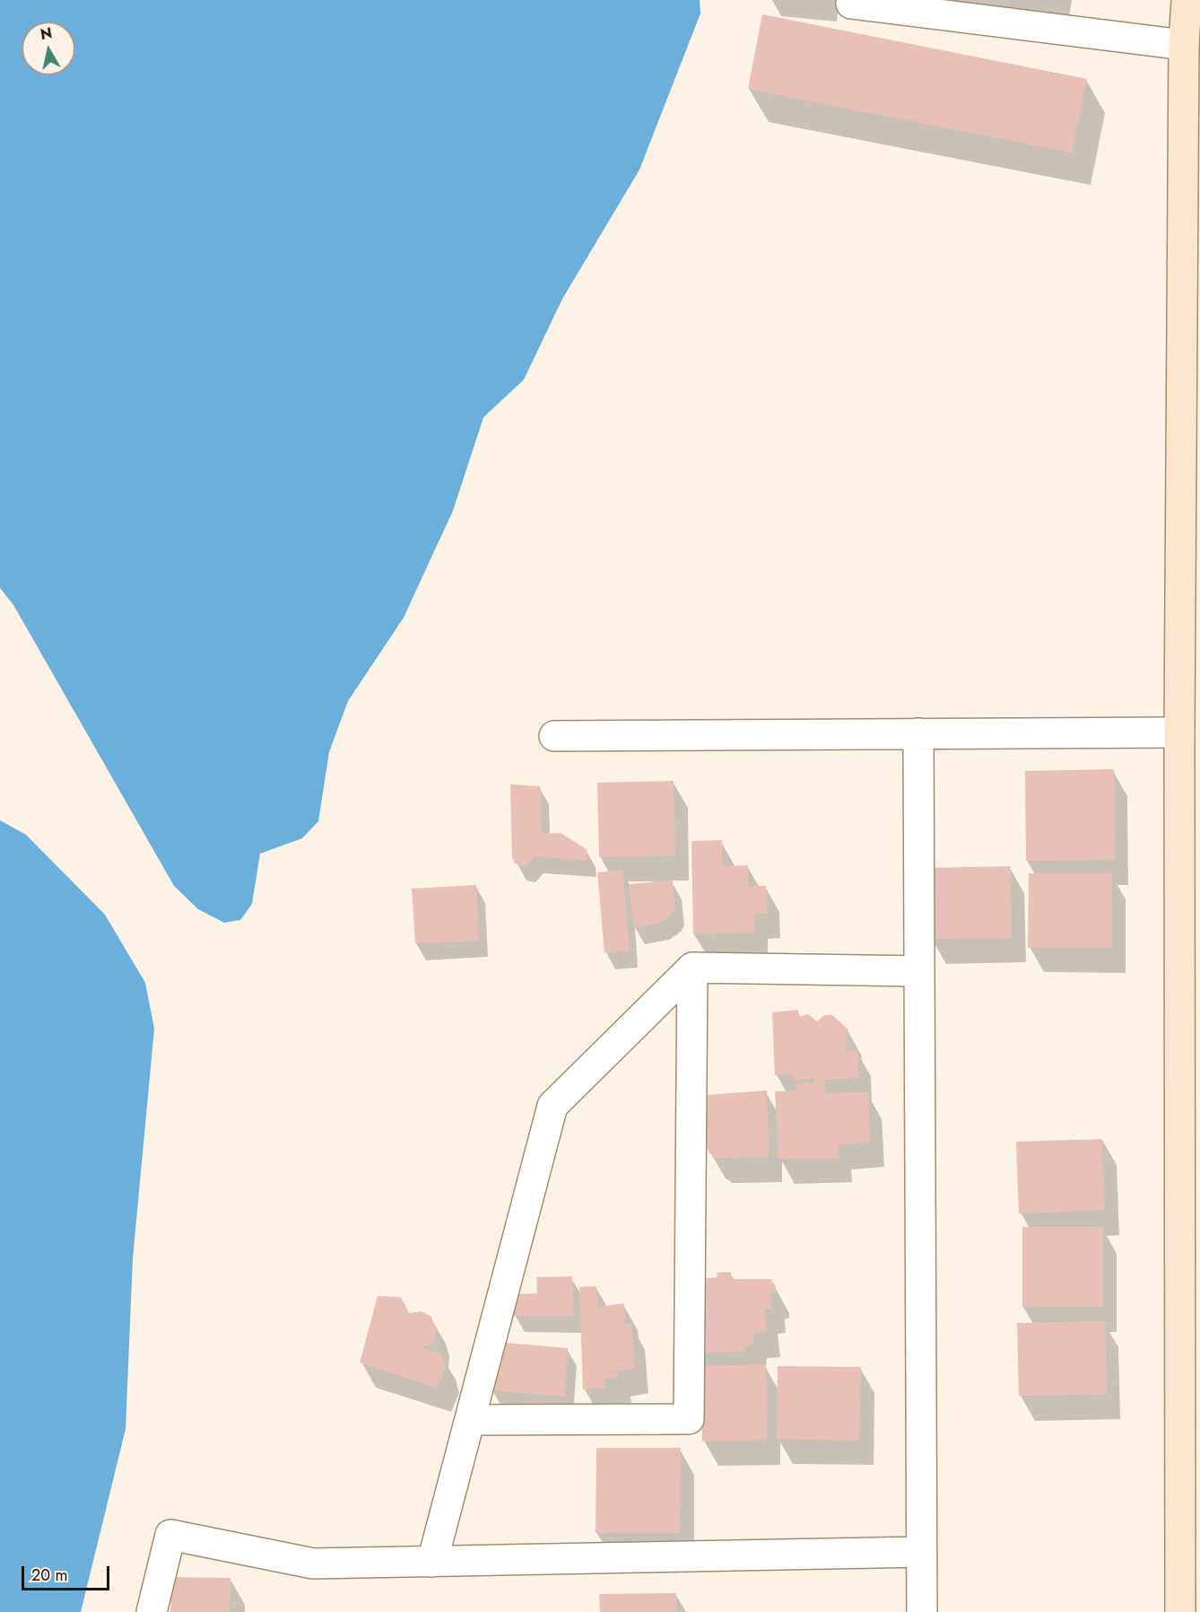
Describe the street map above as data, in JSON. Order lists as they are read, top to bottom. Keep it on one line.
{"scale_bar":"20 m","north":"top"}
